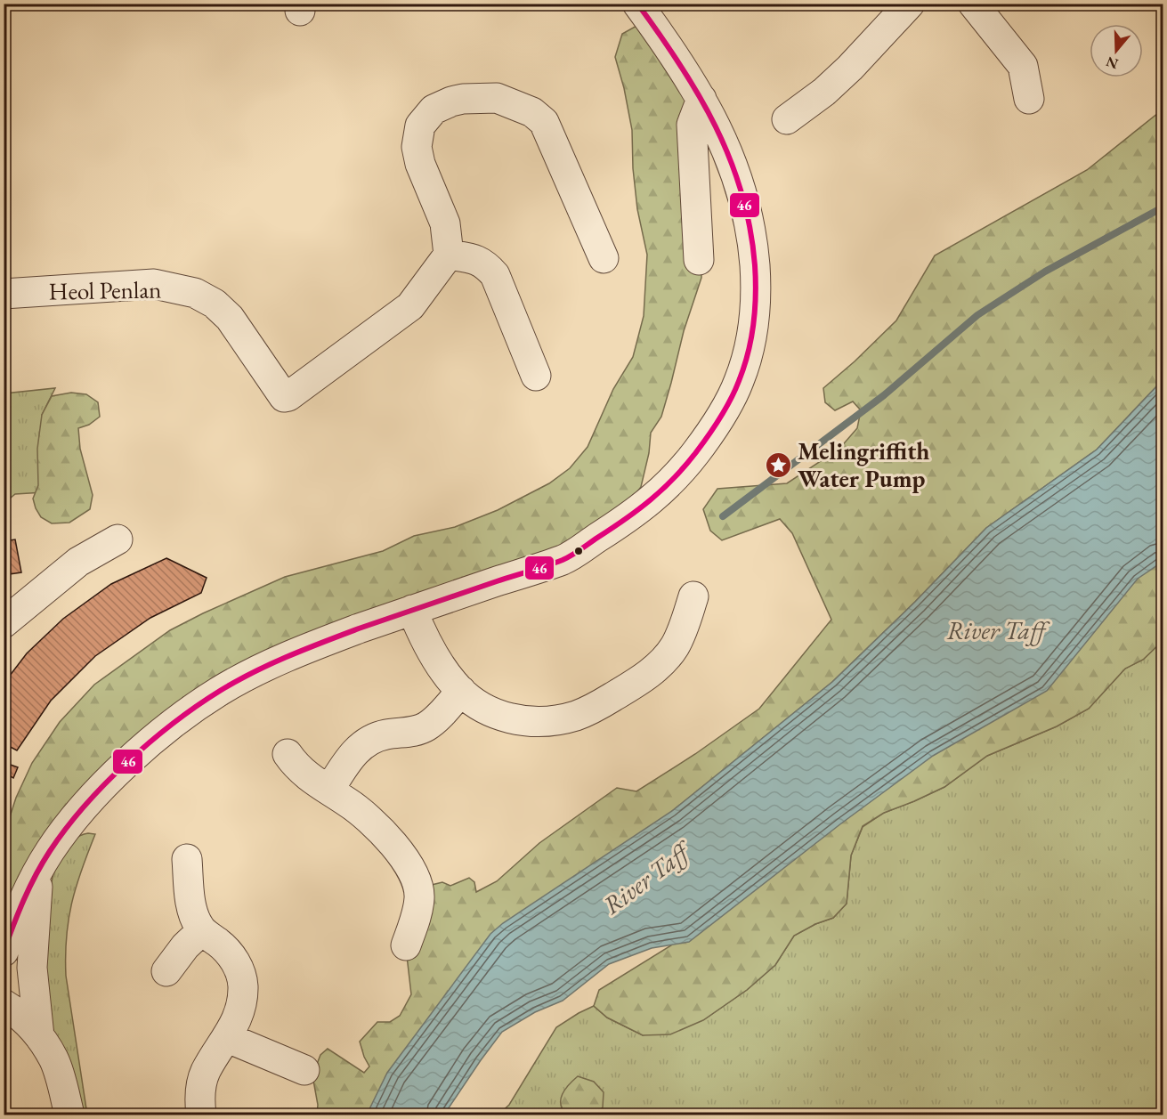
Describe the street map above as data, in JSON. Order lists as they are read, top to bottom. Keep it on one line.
{"streets":{"street":["Heol Penlan"]},"water":["River Taff"],"places":{"place":["Melingriffith Water Pump"]},"lines":["transit line 46"],"north":"bottom"}
